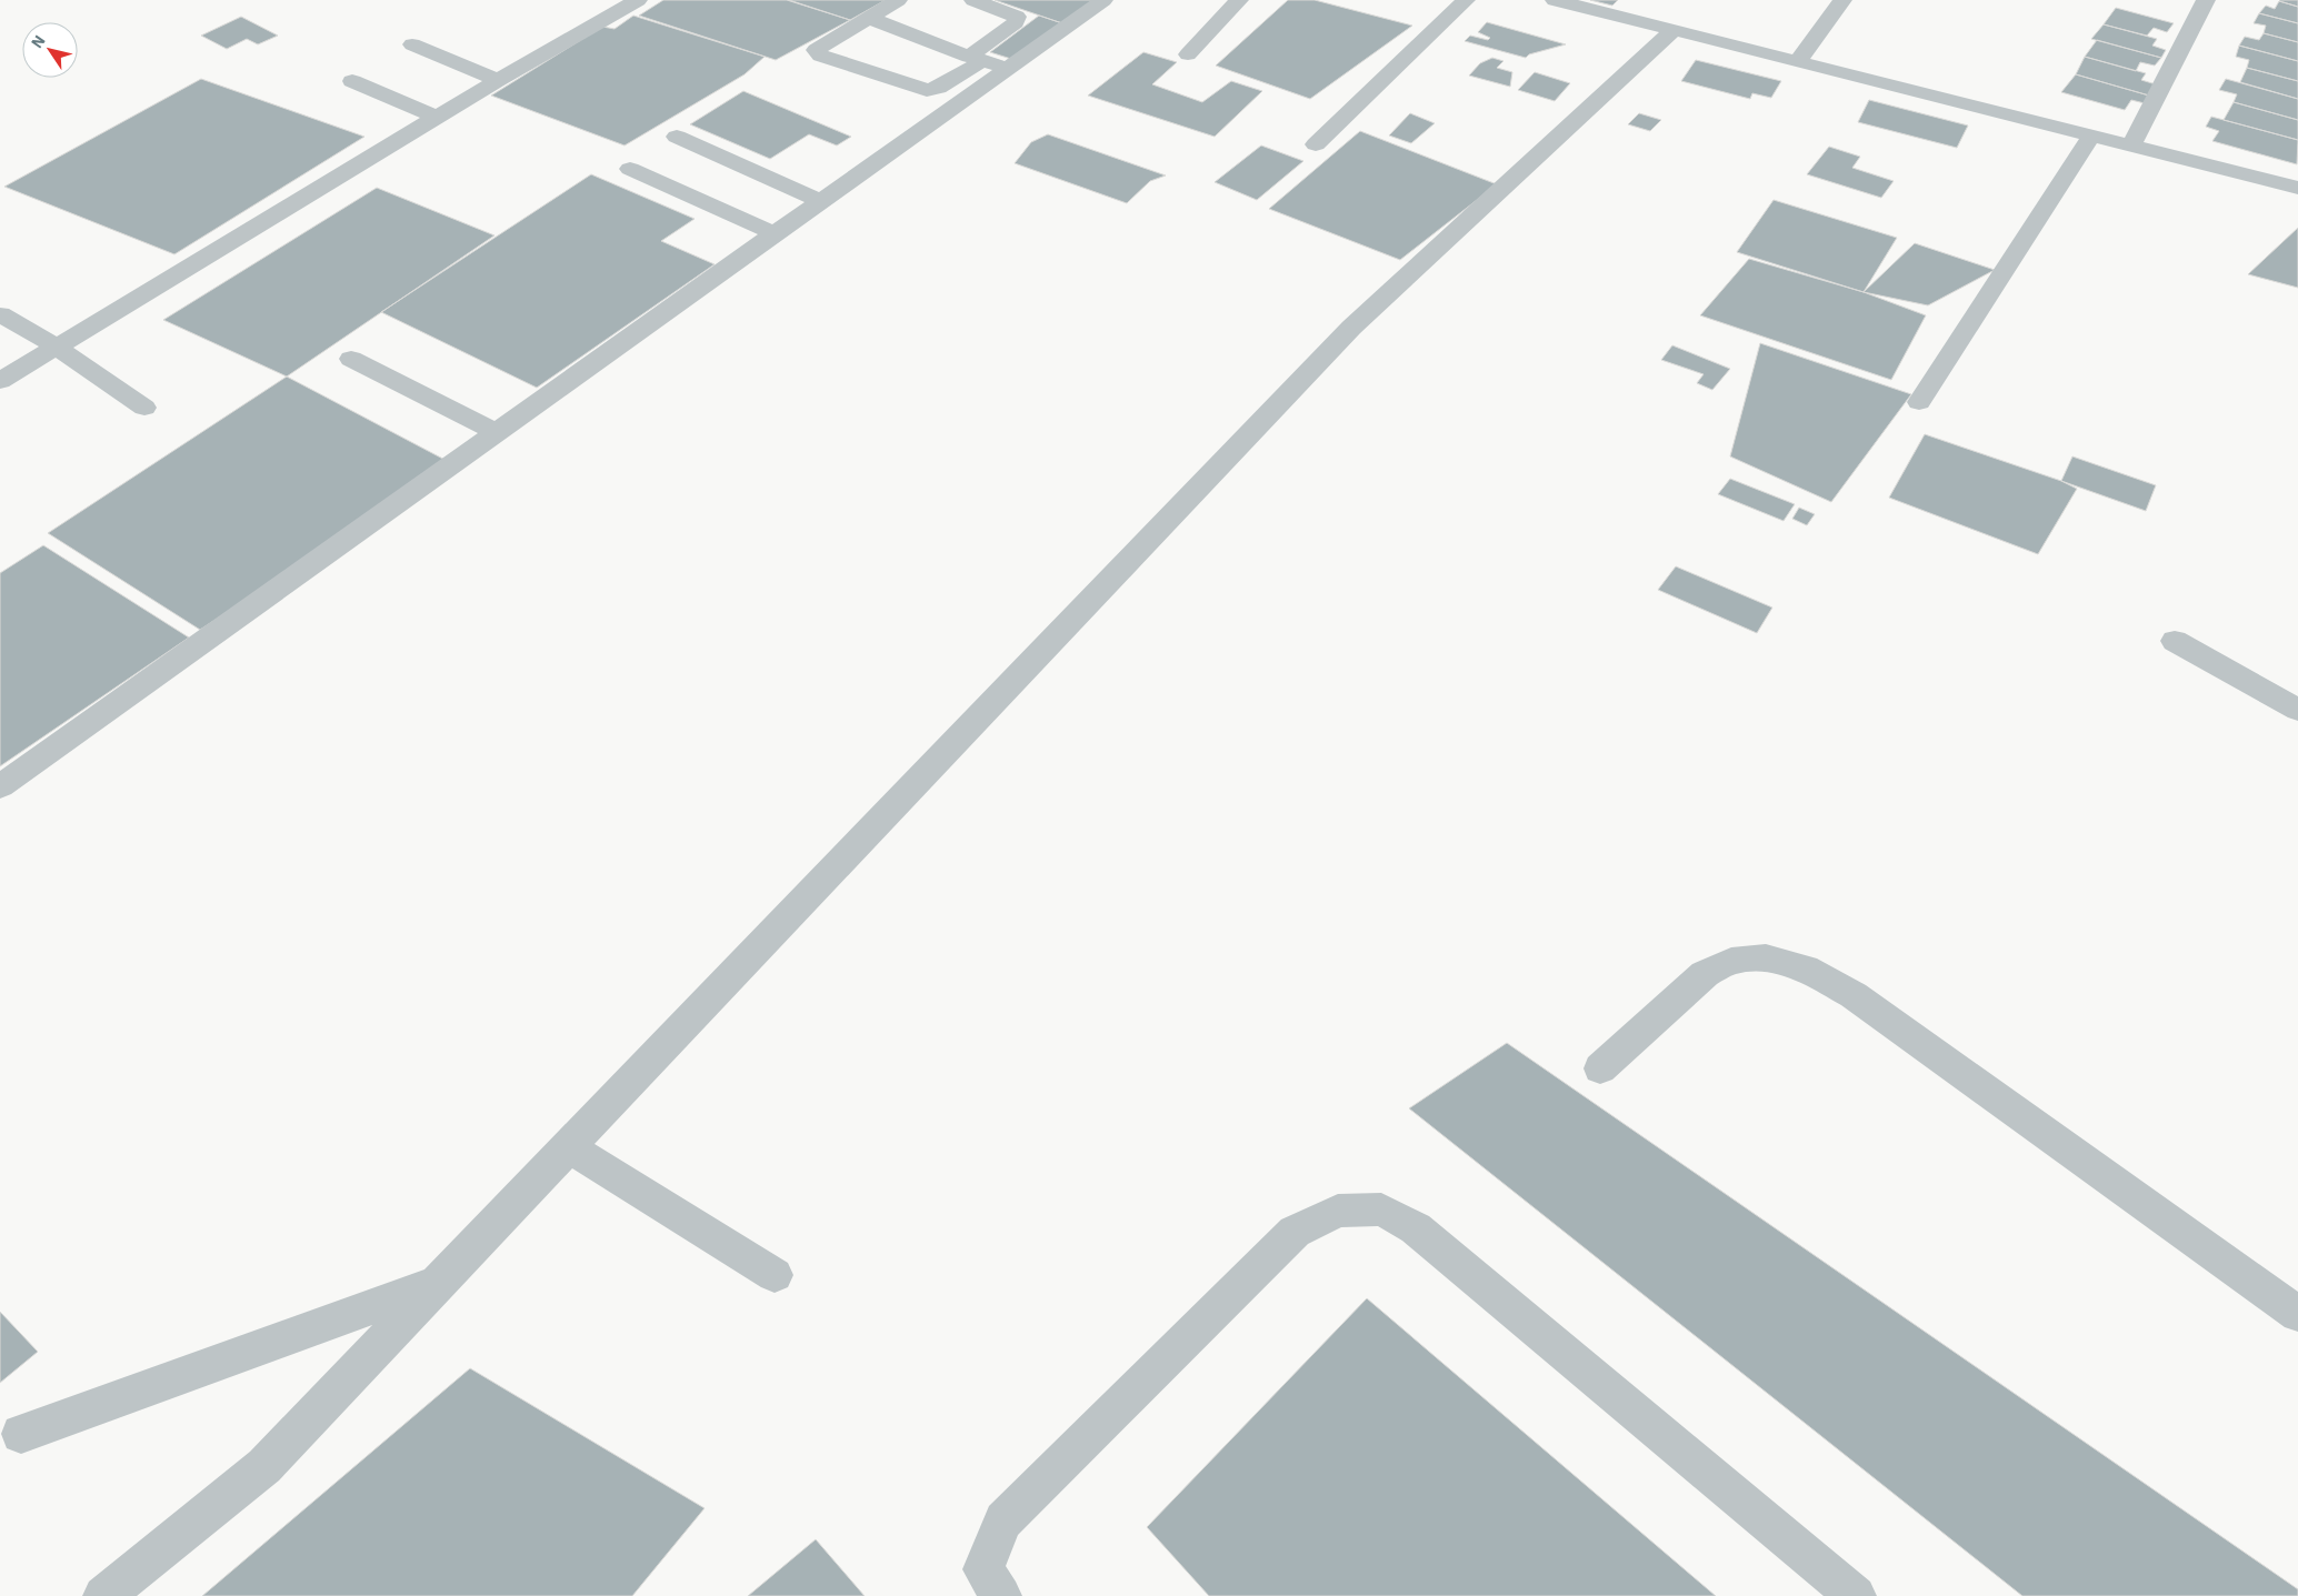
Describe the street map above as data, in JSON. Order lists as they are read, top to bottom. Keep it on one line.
{"north":"top left"}
